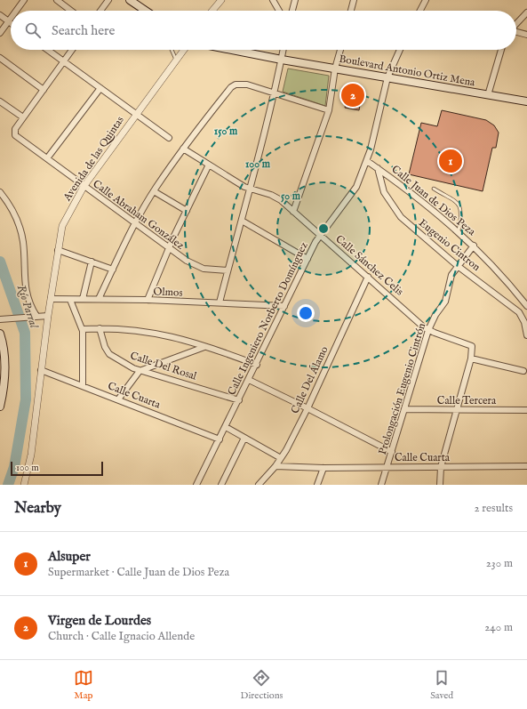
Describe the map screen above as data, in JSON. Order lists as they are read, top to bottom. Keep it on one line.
{"streets":{"main road":["Boulevard Antonio Ortiz Mena"],"street":["Avenida de las Quintas","Calle Juan de Dios Peza","Calle Abraham González","Eugenio Cintron","Calle Sánchez Celis","Olmos","Calle Ingeniero Norberto Domínguez","Calle Del Rosal","Calle Del Álamo","Prolongación Eugenio Cintrón","Calle Cuarta","Calle Tercera"]},"crossings":[["Boulevard Antonio Ortiz Mena","Calle Ingeniero Norberto Domínguez"],["Avenida de las Quintas","Calle Abraham González"],["Avenida de las Quintas","Olmos"],["Avenida de las Quintas","Calle Cuarta"],["Calle Juan de Dios Peza","Eugenio Cintron"],["Calle Juan de Dios Peza","Calle Ingeniero Norberto Domínguez"],["Calle Juan de Dios Peza","Prolongación Eugenio Cintrón"],["Eugenio Cintron","Prolongación Eugenio Cintrón"],["Calle Sánchez Celis","Calle Ingeniero Norberto Domínguez"],["Calle Sánchez Celis","Calle Del Álamo"],["Calle Sánchez Celis","Prolongación Eugenio Cintrón"],["Olmos","Calle Ingeniero Norberto Domínguez"],["Calle Ingeniero Norberto Domínguez","Calle Del Rosal"],["Calle Ingeniero Norberto Domínguez","Calle Cuarta"],["Calle Del Álamo","Calle Cuarta"],["Prolongación Eugenio Cintrón","Calle Cuarta"],["Prolongación Eugenio Cintrón","Calle Tercera"]],"water":["Río Parral"],"scale_bar":"100 m","page":{"search":"Search here","pins":["2","1"],"scale":"100 m","heading":["Nearby","2 results"],"list":[{"mark":"1","name":"Alsuper","note":"Supermarket · Calle Juan de Dios Peza","value":"230 m"},{"mark":"2","name":"Virgen de Lourdes","note":"Church · Calle Ignacio Allende","value":"240 m"}],"nav":["Map","Directions","Saved"]},"rings":["150 m","100 m","50 m"]}
